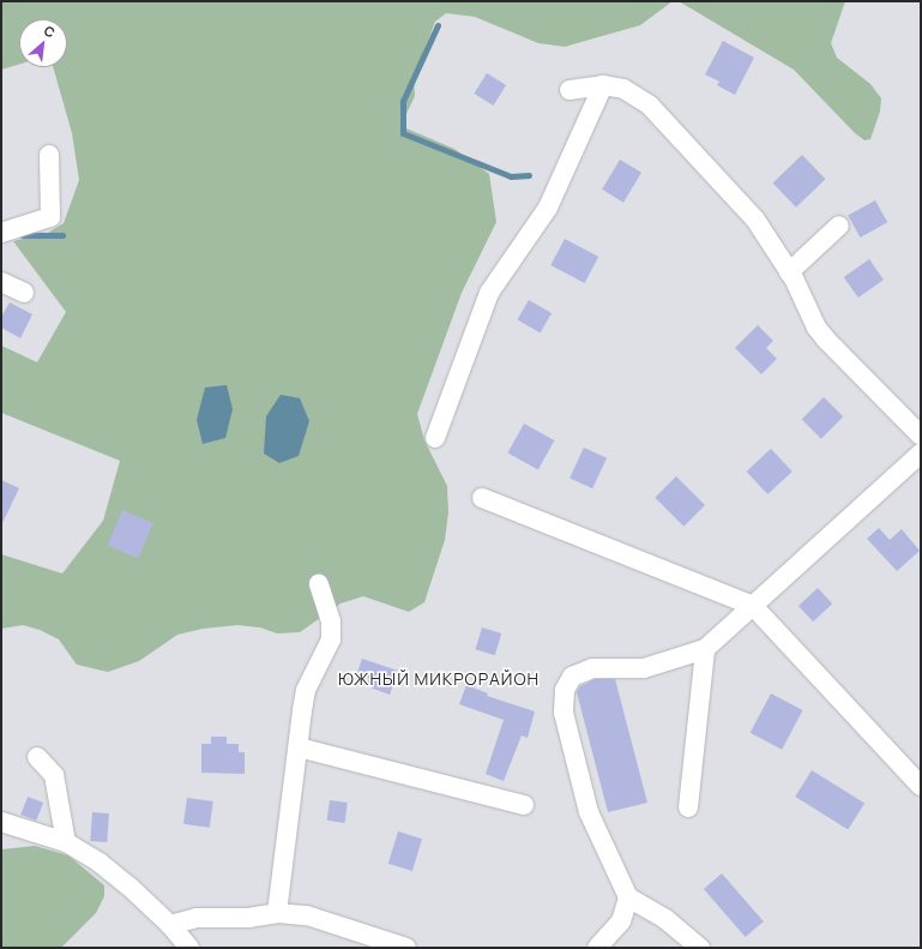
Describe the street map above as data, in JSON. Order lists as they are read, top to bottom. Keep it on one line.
{"districts":["ЮЖНЫЙ МИКРОРАЙОН"],"north":"top right"}
